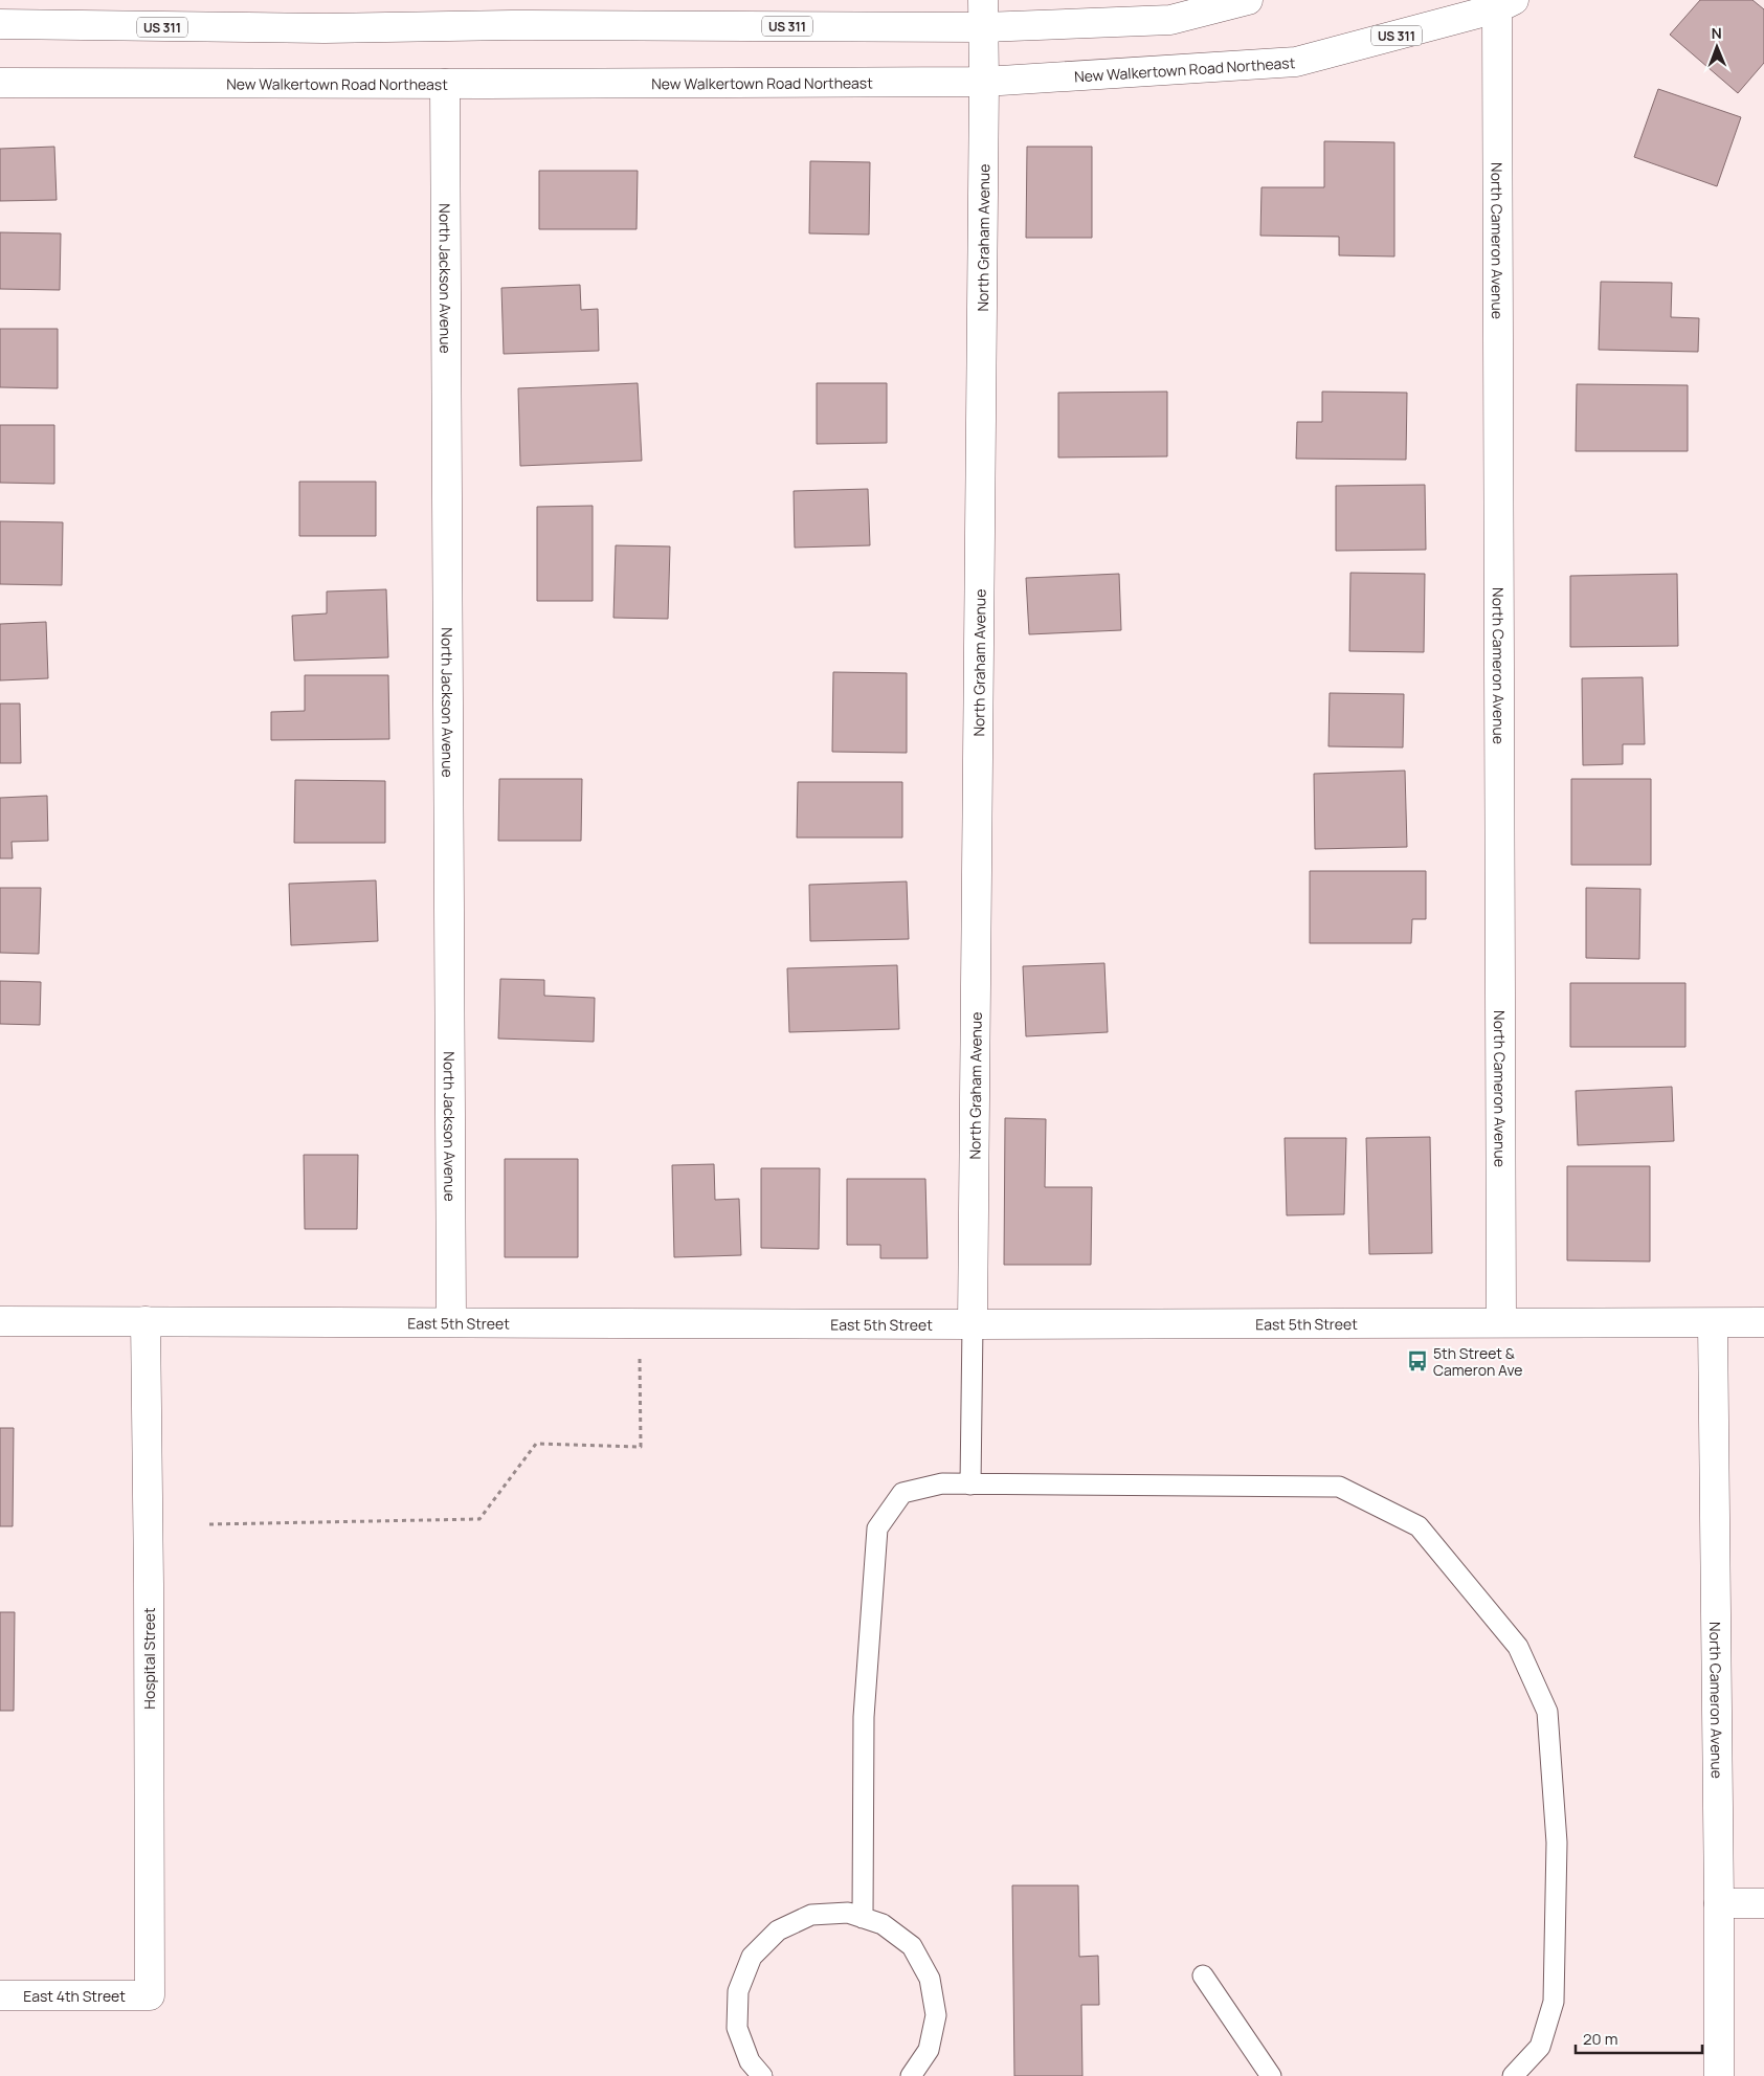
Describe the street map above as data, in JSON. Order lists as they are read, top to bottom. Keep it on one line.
{"streets":{"street":["US 311","New Walkertown Road Northeast","North Graham Avenue","North Cameron Avenue","North Jackson Avenue","East 5th Street","Hospital Street","East 4th Street"]},"crossings":[["US 311","North Graham Avenue"],["New Walkertown Road Northeast","North Graham Avenue"],["New Walkertown Road Northeast","North Cameron Avenue"],["New Walkertown Road Northeast","North Jackson Avenue"],["North Graham Avenue","East 5th Street"],["North Cameron Avenue","East 5th Street"],["North Jackson Avenue","East 5th Street"],["East 5th Street","Hospital Street"],["Hospital Street","East 4th Street"]],"places":{"bus stop":["5th Street & Cameron Ave"]},"scale_bar":"20 m","north":"top"}
